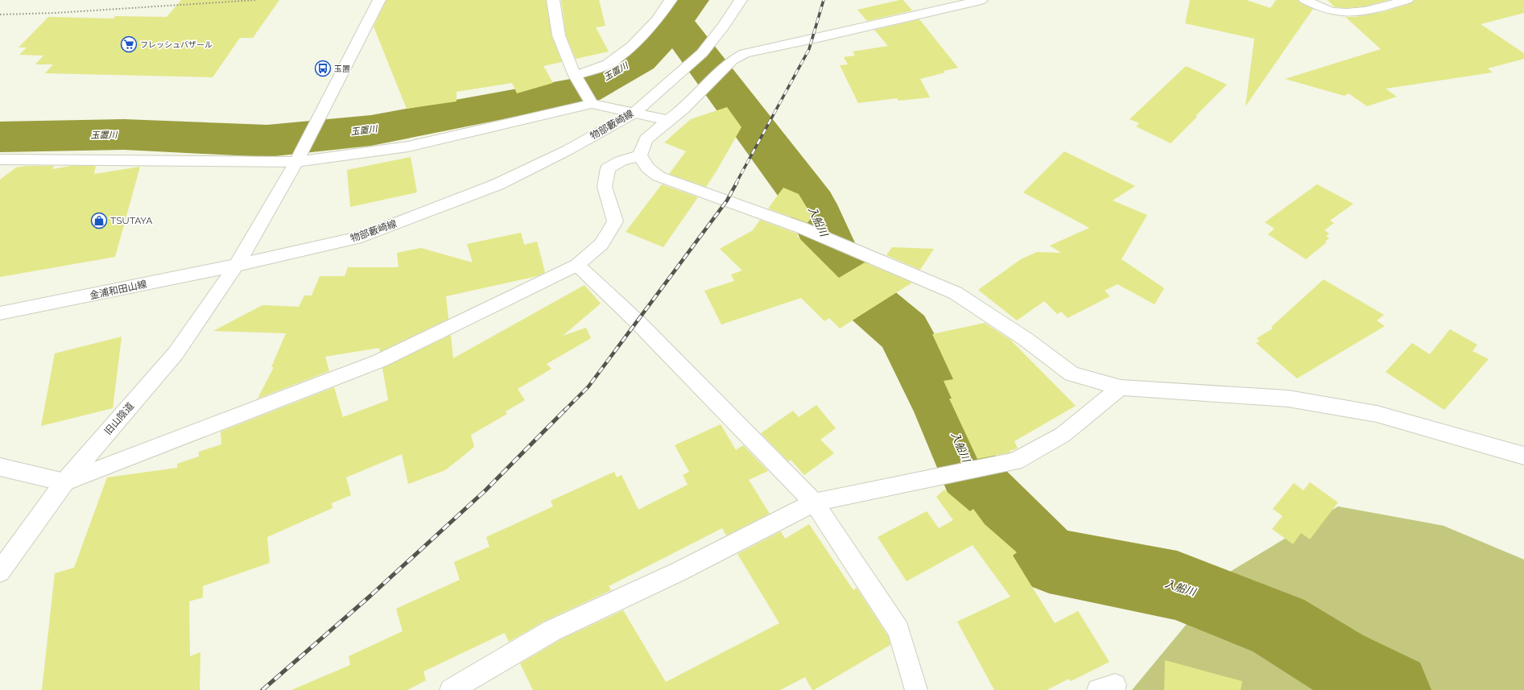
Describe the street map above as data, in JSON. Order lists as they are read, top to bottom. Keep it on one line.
{"streets":{"street":["物部藪崎線","金浦和田山線","旧山陰道"]},"crossings":[["物部藪崎線","金浦和田山線"],["物部藪崎線","旧山陰道"],["金浦和田山線","旧山陰道"]],"water":["玉置川","入船川"],"places":{"supermarket":["フレッシュバザール"],"bus stop":["玉置"],"shop":["TSUTAYA"]}}
